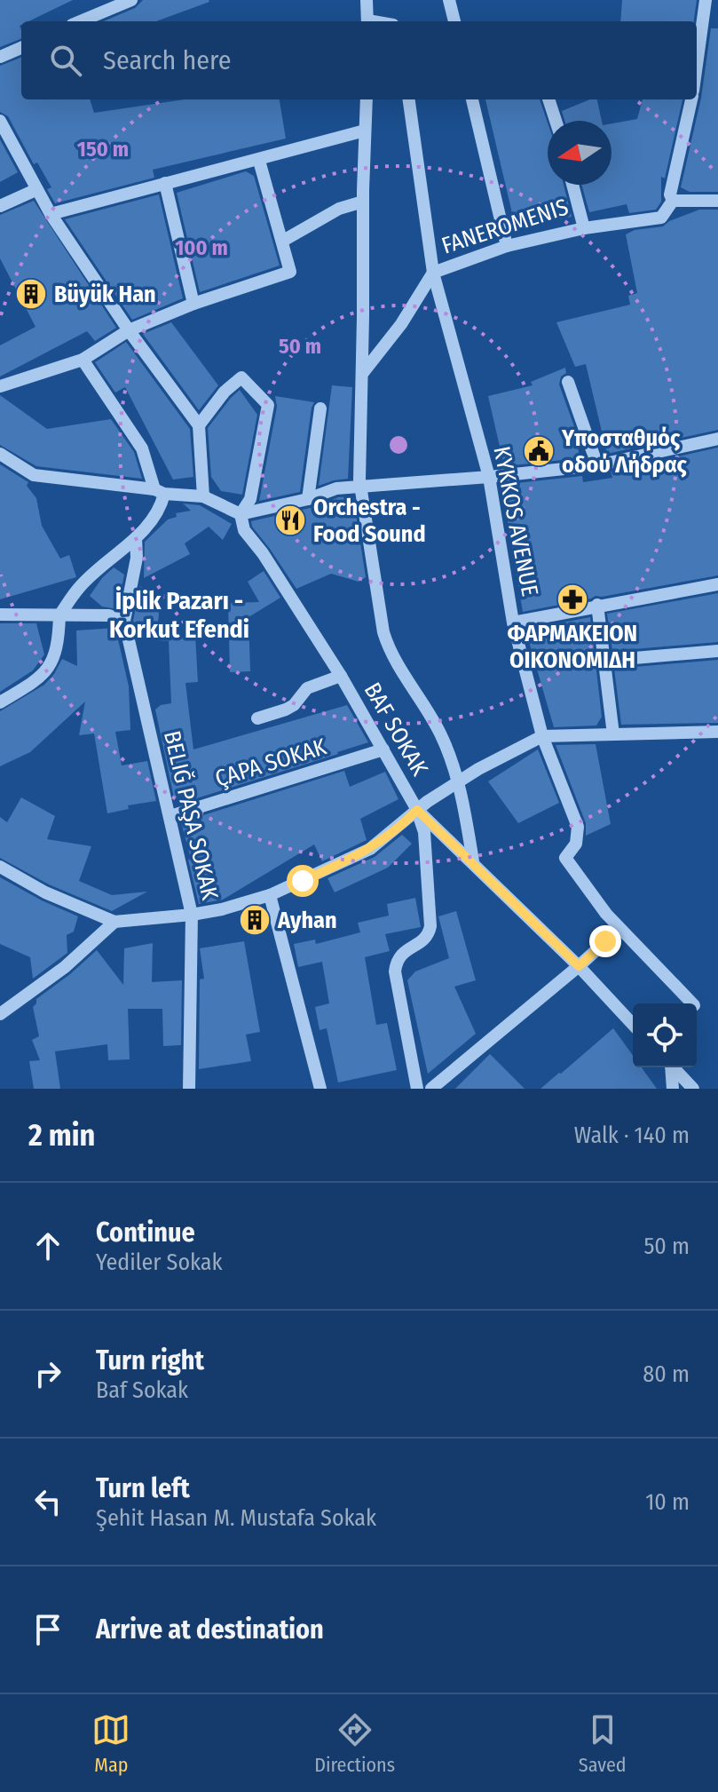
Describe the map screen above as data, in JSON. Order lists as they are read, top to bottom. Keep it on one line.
{"streets":{"street":["FANEROMENIS","KYKKOS AVENUE","BAF SOKAK","ÇAPA SOKAK","BELIĞ PAŞA SOKAK"]},"crossings":[["FANEROMENIS","KYKKOS AVENUE"],["BAF SOKAK","ÇAPA SOKAK"],["ÇAPA SOKAK","BELIĞ PAŞA SOKAK"]],"districts":["İplik Pazarı - Korkut Efendi"],"places":{"building":["Büyük Han","Ayhan"],"public building":["Υποσταθμός οδού Λήδρας"],"restaurant":["Orchestra - Food Sound"],"pharmacy":["ΦΑΡΜΑΚΕΙΟΝ ΟΙΚΟΝΟΜΙΔΗ"]},"north":"left","page":{"search":"Search here","heading":["2 min","Walk · 140 m"],"list":[["Continue","Yediler Sokak","50 m"],["Turn right","Baf Sokak","80 m"],["Turn left","Şehit Hasan M. Mustafa Sokak","10 m"],"Arrive at destination"],"nav":["Map","Directions","Saved"]},"rings":["150 m","100 m","50 m"]}
